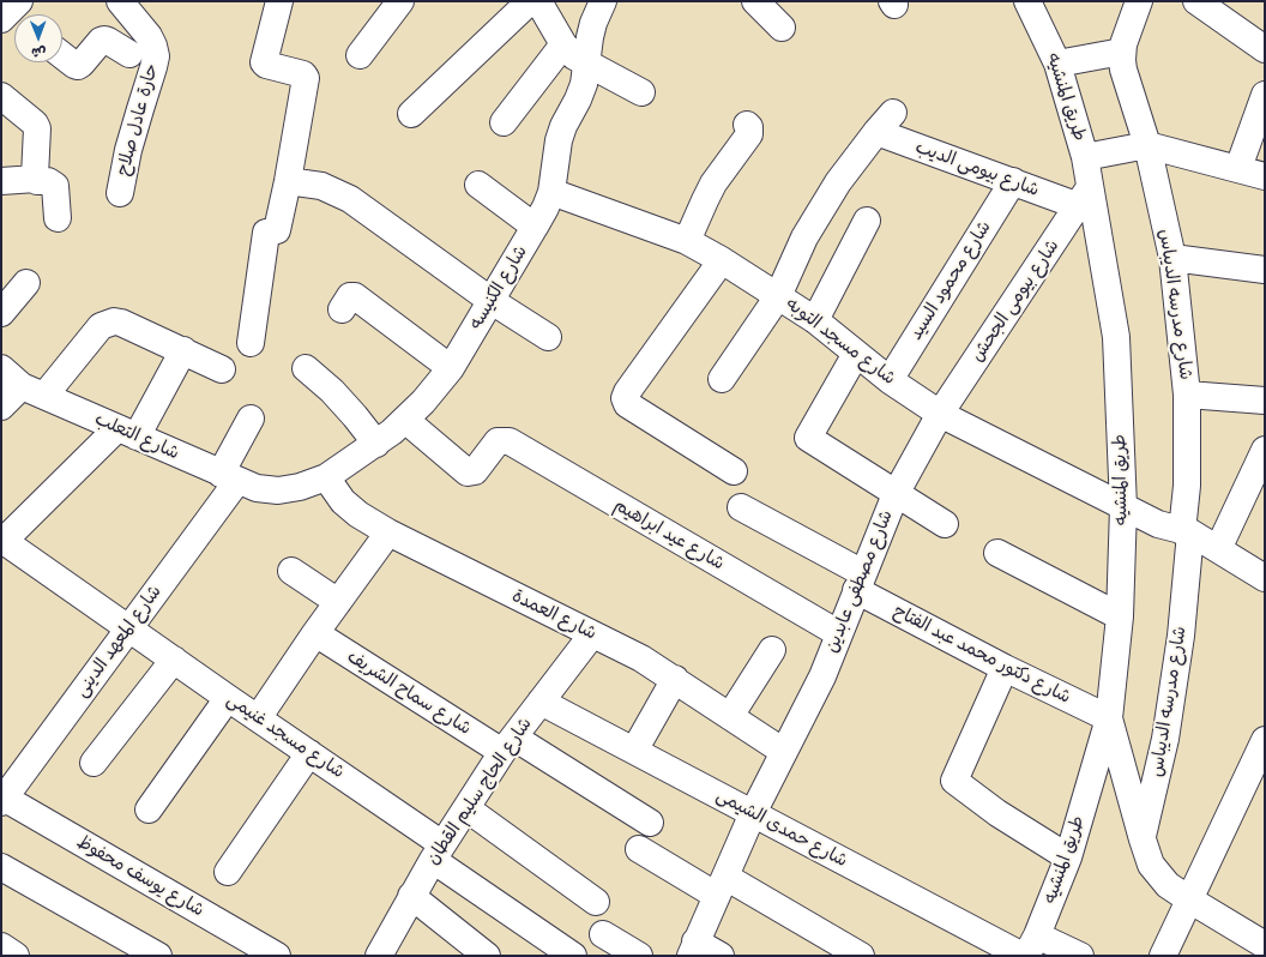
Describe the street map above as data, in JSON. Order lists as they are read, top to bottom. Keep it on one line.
{"streets":{"street":["طريق المنشيه","حارة عادل صلاح","شارع بيومى الديب","شارع محمود السيد","شارع الكنيسه","شارع بيومى الجحش","شارع مدرسه الديباس","شارع مسجد التوبه","شارع التعلب","شارع عيد ابراهيم","شارع مصطفى عابدين","شارع العمدة","شارع المعهد الدينى","شارع دكتور محمد عبد الفتاح","شارع سماح الشريف","شارع مسجد غنيمى","شارع الحاج سليم القطان","شارع حمدى الشيمى","شارع يوسف محفوظ"]},"crossings":[["طريق المنشيه","شارع بيومى الديب"],["طريق المنشيه","شارع بيومى الجحش"],["طريق المنشيه","شارع مسجد التوبه"],["طريق المنشيه","شارع دكتور محمد عبد الفتاح"],["طريق المنشيه","شارع حمدى الشيمى"],["شارع بيومى الديب","شارع محمود السيد"],["شارع بيومى الديب","شارع بيومى الجحش"],["شارع بيومى الديب","شارع مسجد التوبه"],["شارع محمود السيد","شارع مسجد التوبه"],["شارع الكنيسه","شارع مسجد التوبه"],["شارع الكنيسه","شارع التعلب"],["شارع الكنيسه","شارع عيد ابراهيم"],["شارع الكنيسه","شارع العمدة"],["شارع بيومى الجحش","شارع مسجد التوبه"],["شارع بيومى الجحش","شارع مصطفى عابدين"],["شارع مدرسه الديباس","شارع مسجد التوبه"],["شارع مسجد التوبه","شارع مصطفى عابدين"],["شارع التعلب","شارع المعهد الدينى"],["شارع عيد ابراهيم","شارع مصطفى عابدين"],["شارع مصطفى عابدين","شارع العمدة"],["شارع مصطفى عابدين","شارع دكتور محمد عبد الفتاح"],["شارع مصطفى عابدين","شارع حمدى الشيمى"],["شارع العمدة","شارع الحاج سليم القطان"],["شارع المعهد الدينى","شارع مسجد غنيمى"],["شارع المعهد الدينى","شارع يوسف محفوظ"],["شارع سماح الشريف","شارع الحاج سليم القطان"],["شارع مسجد غنيمى","شارع الحاج سليم القطان"],["شارع الحاج سليم القطان","شارع حمدى الشيمى"]],"north":"bottom"}
